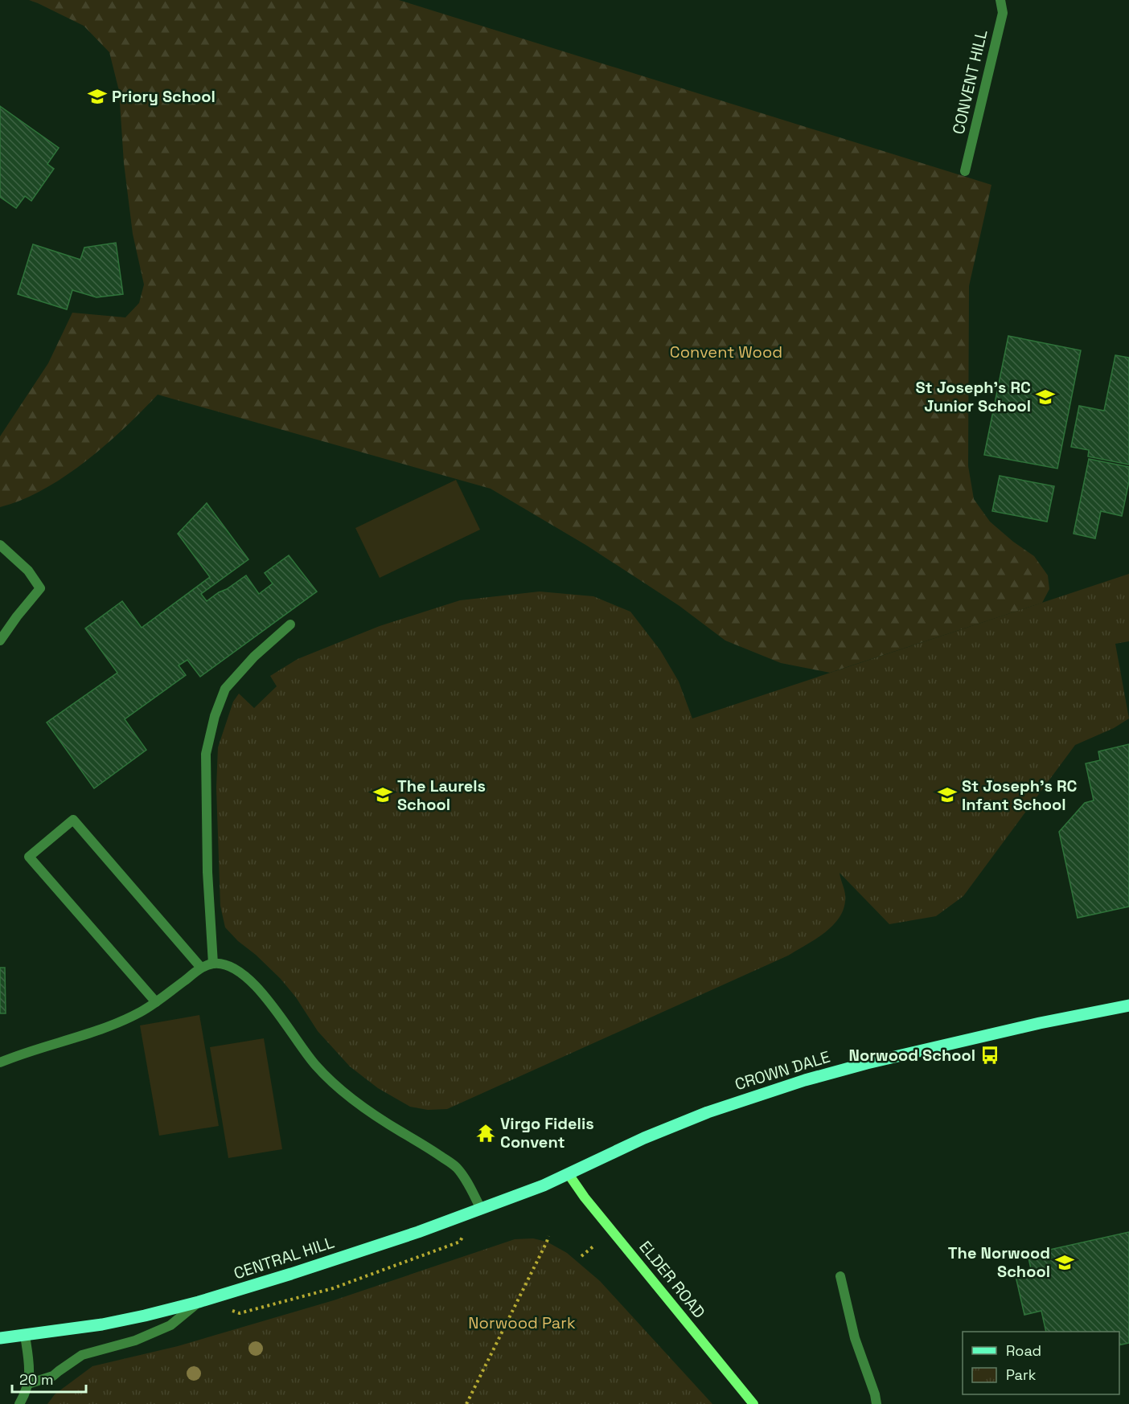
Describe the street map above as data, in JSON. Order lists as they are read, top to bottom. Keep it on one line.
{"streets":{"main road":["CROWN DALE","CENTRAL HILL","ELDER ROAD"],"street":["CONVENT HILL"]},"crossings":[["CROWN DALE","CENTRAL HILL"],["CROWN DALE","ELDER ROAD"],["CENTRAL HILL","ELDER ROAD"]],"parks":["Convent Wood","Norwood Park"],"places":{"school or university":["Priory School","St Joseph's RC Junior School","The Laurels School","St Joseph's RC Infant School","The Norwood School"],"bus stop":["Norwood School"],"temple":["Virgo Fidelis Convent"]},"legend":["Road","Park"],"scale_bar":"20 m"}
